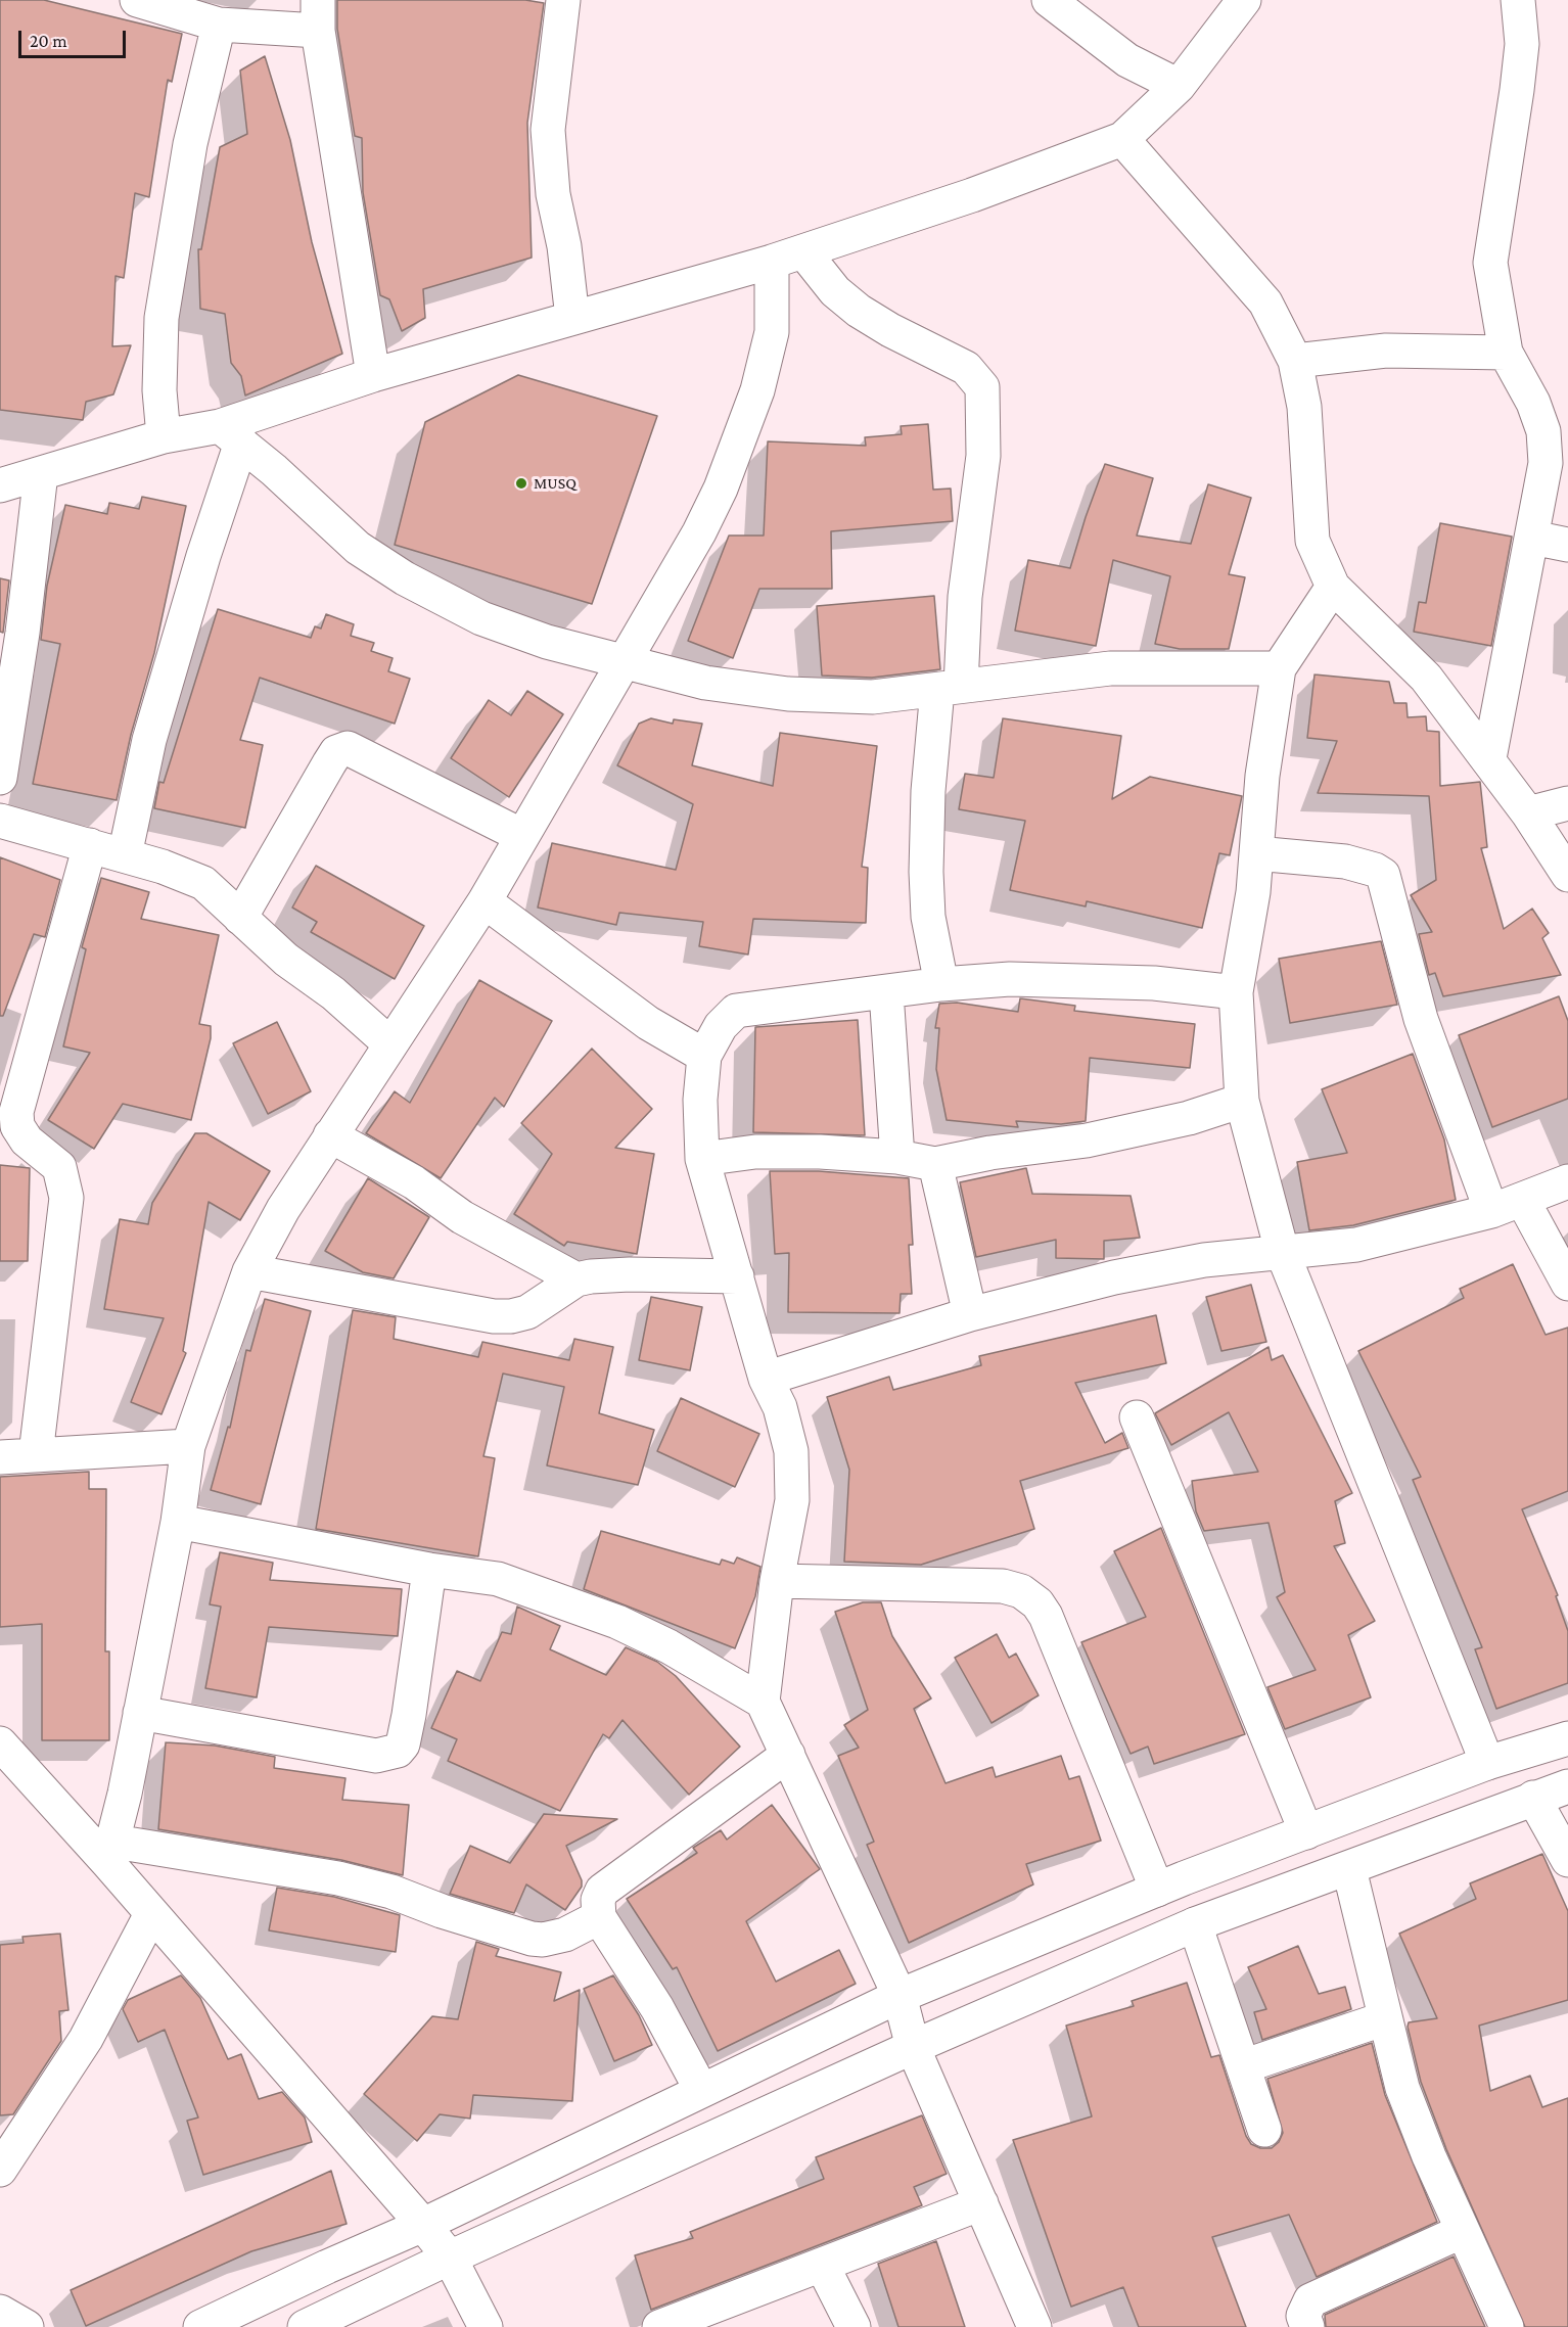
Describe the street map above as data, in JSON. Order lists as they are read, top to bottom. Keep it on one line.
{"places":["MUSQ"],"scale_bar":"20 m"}
